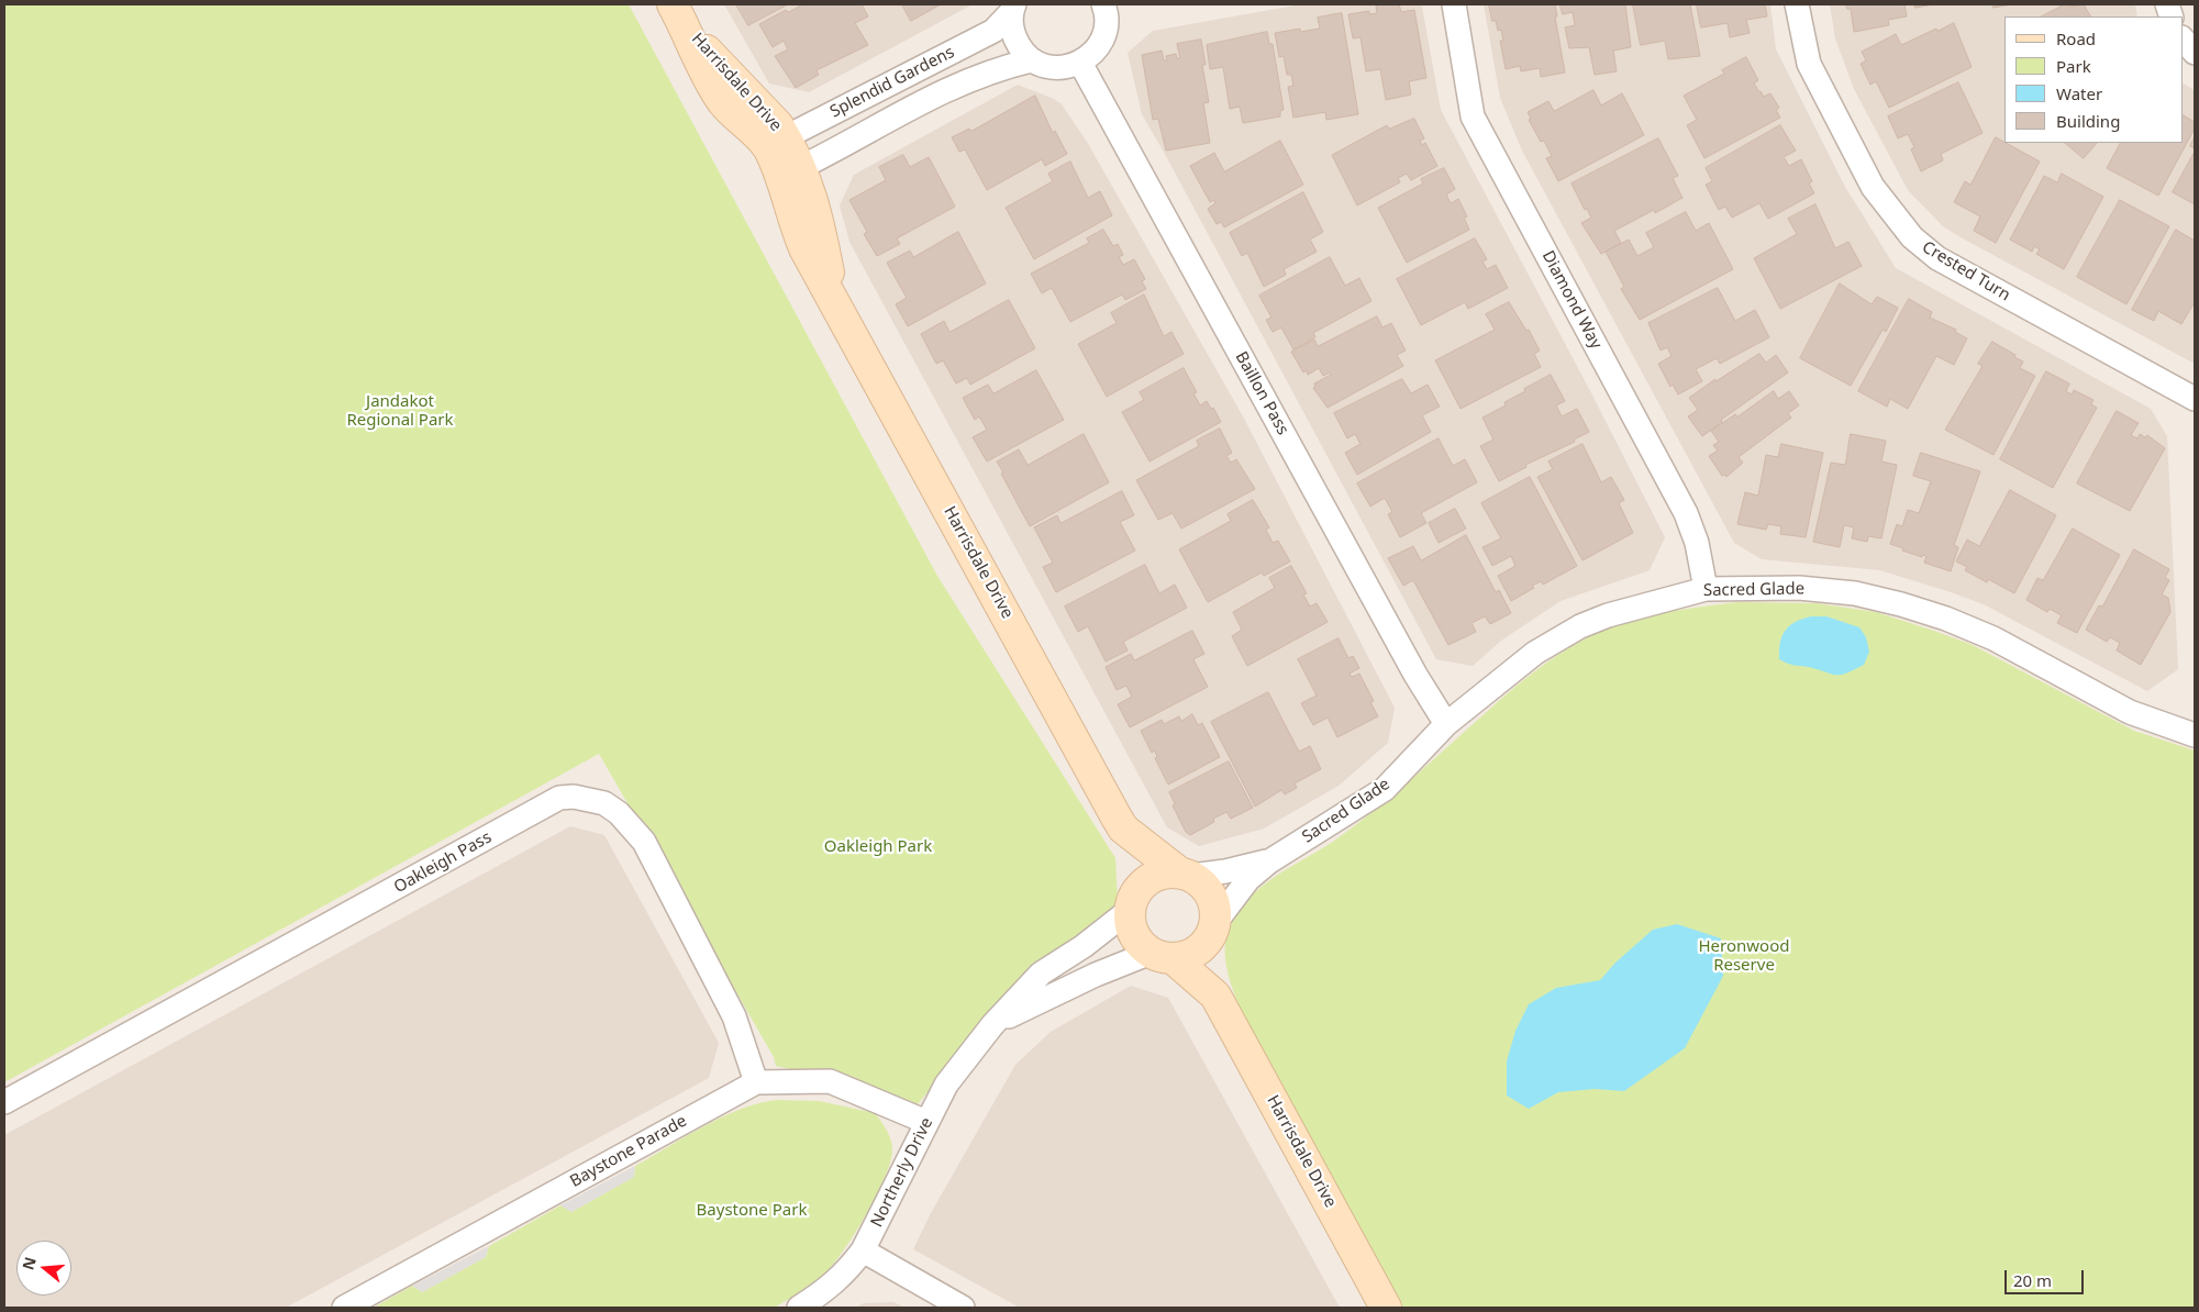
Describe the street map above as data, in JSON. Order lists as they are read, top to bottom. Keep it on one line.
{"streets":{"street":["Harrisdale Drive","Splendid Gardens","Crested Turn","Diamond Way","Baillon Pass","Sacred Glade","Oakleigh Pass","Baystone Parade","Northerly Drive"]},"crossings":[["Harrisdale Drive","Splendid Gardens"],["Harrisdale Drive","Sacred Glade"],["Harrisdale Drive","Northerly Drive"],["Diamond Way","Sacred Glade"],["Baillon Pass","Sacred Glade"],["Sacred Glade","Northerly Drive"],["Oakleigh Pass","Baystone Parade"],["Baystone Parade","Northerly Drive"]],"parks":["Jandakot Regional Park","Oakleigh Park","Heronwood Reserve","Baystone Park"],"legend":["Road","Park","Water","Building"],"scale_bar":"20 m","north":"left"}
